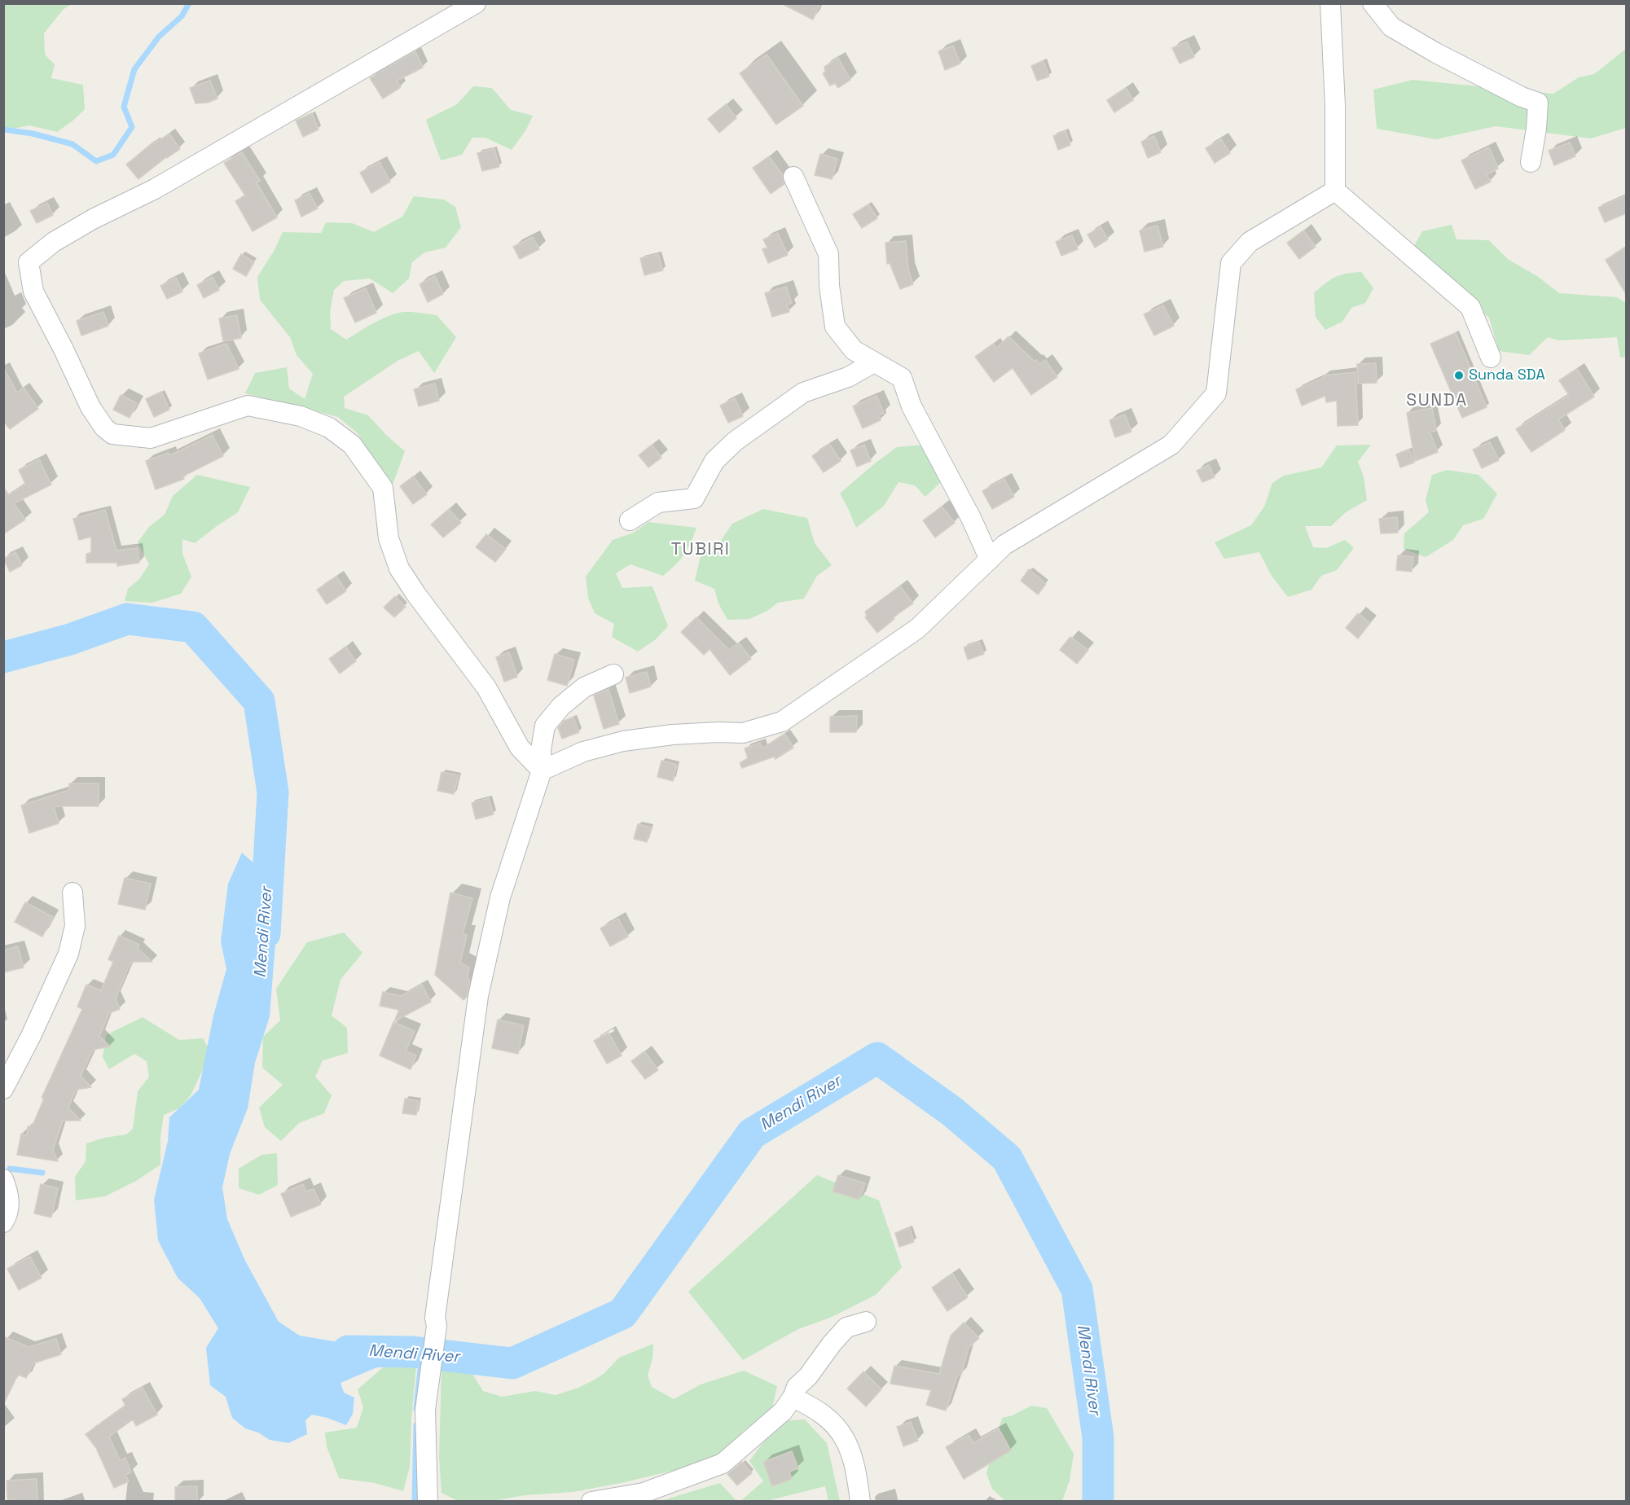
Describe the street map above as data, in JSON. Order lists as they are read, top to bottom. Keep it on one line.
{"districts":["SUNDA","TUBIRI"],"water":["Mendi River"],"places":["Sunda SDA"]}
